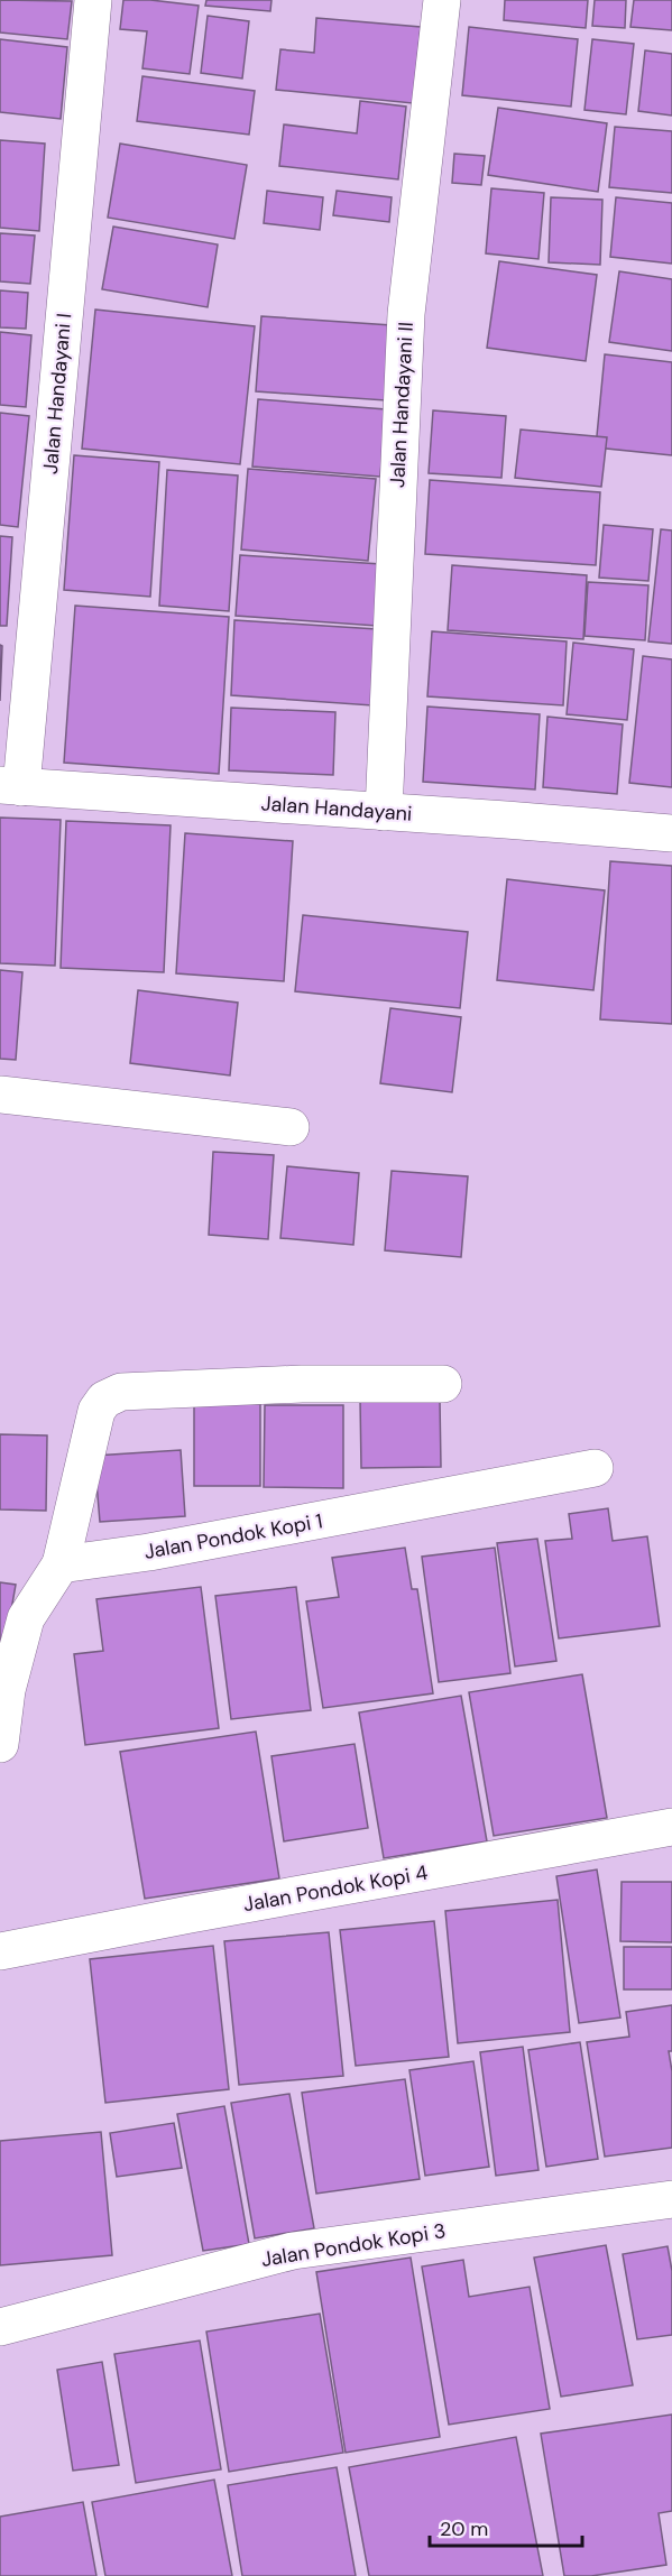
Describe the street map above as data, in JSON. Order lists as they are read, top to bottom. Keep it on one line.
{"streets":{"street":["Jalan Handayani I","Jalan Handayani II","Jalan Handayani","Jalan Pondok Kopi 1","Jalan Pondok Kopi 4","Jalan Pondok Kopi 3"]},"crossings":[["Jalan Handayani I","Jalan Handayani"],["Jalan Handayani II","Jalan Handayani"]],"scale_bar":"20 m"}
